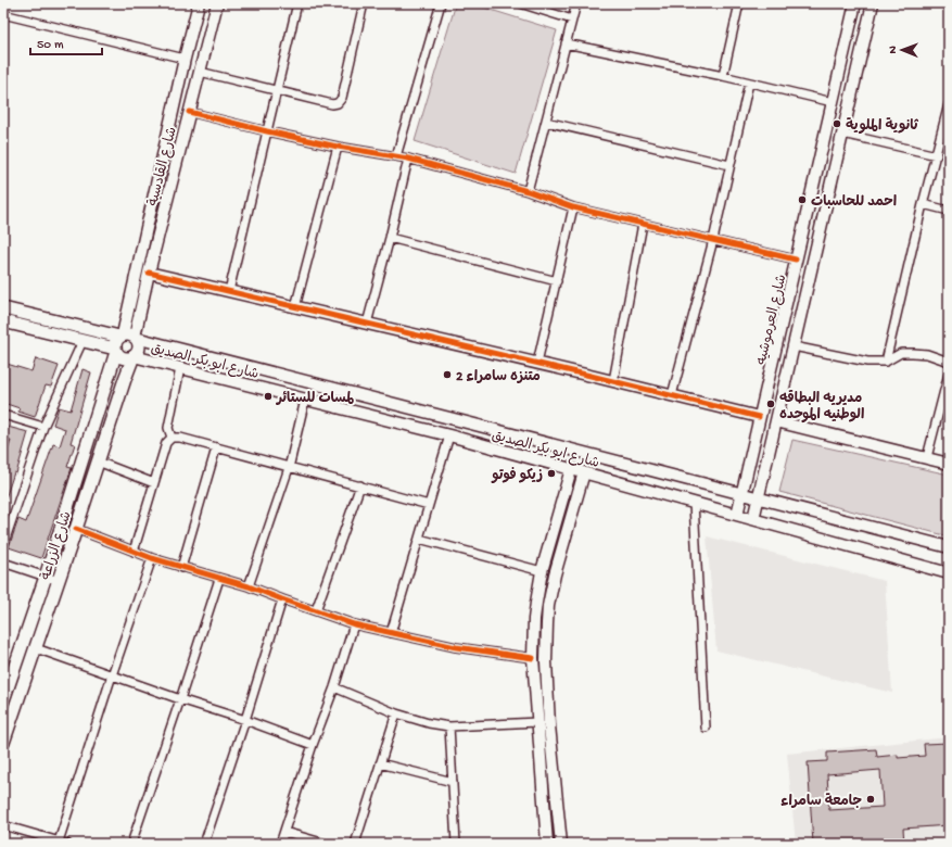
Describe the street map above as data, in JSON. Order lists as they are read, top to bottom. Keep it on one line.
{"streets":{"main road":["شارع الزراعة"],"street":["شارع القادسية","شارع العرموشيه","شارع ابو بكر الصديق"]},"crossings":[["شارع القادسية","شارع ابو بكر الصديق"],["شارع القادسية","شارع الزراعة"],["شارع العرموشيه","شارع ابو بكر الصديق"],["شارع ابو بكر الصديق","شارع الزراعة"]],"places":["ثانوية الملوية","احمد للحاسبات","متنزه سامراء 2","لمسات للستائر","مديريه البطاقه الوطنيه الموحده","زيكو فوتو","جامعة سامراء"],"scale_bar":"50 m","north":"left"}
